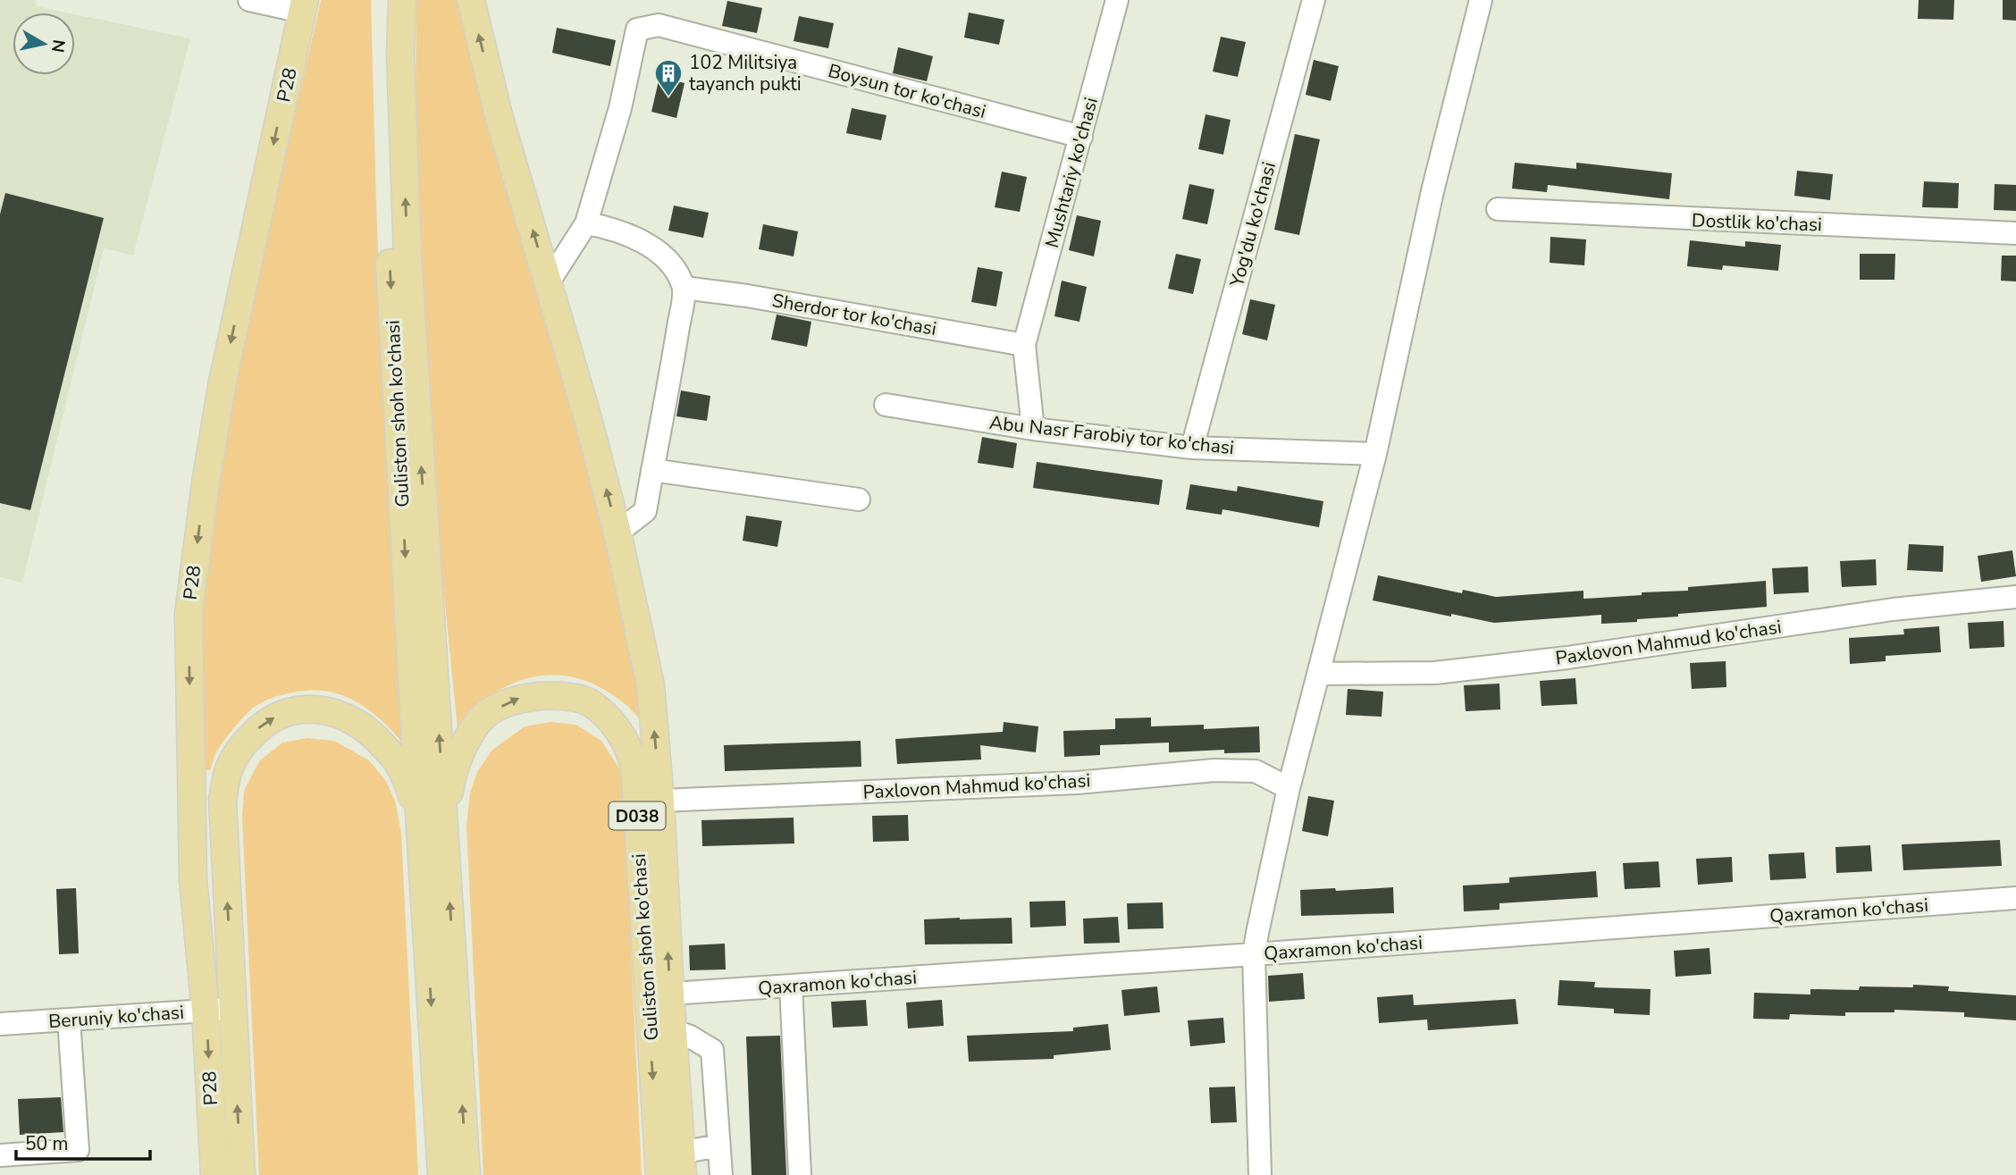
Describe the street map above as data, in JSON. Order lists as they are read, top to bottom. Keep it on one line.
{"streets":{"main road":["Р28","Guliston shoh ko'chasi","D038"],"street":["Boysun tor ko'chasi","Mushtariy ko'chasi","Dostlik ko'chasi","Yog'du ko'chasi","Sherdor tor ko'chasi","Abu Nasr Farobiy tor ko'chasi","Paxlovon Mahmud ko'chasi","Qaxramon ko'chasi","Beruniy ko'chasi"]},"crossings":[["Р28","Beruniy ko'chasi"],["Boysun tor ko'chasi","Mushtariy ko'chasi"],["Mushtariy ko'chasi","Sherdor tor ko'chasi"],["Yog'du ko'chasi","Abu Nasr Farobiy tor ko'chasi"],["Guliston shoh ko'chasi","Beruniy ko'chasi"],["Paxlovon Mahmud ko'chasi","D038"],["D038","Qaxramon ko'chasi"]],"one_way":["Р28"],"places":{"building":["102 Militsiya tayanch pukti"]},"scale_bar":"50 m","north":"right"}
